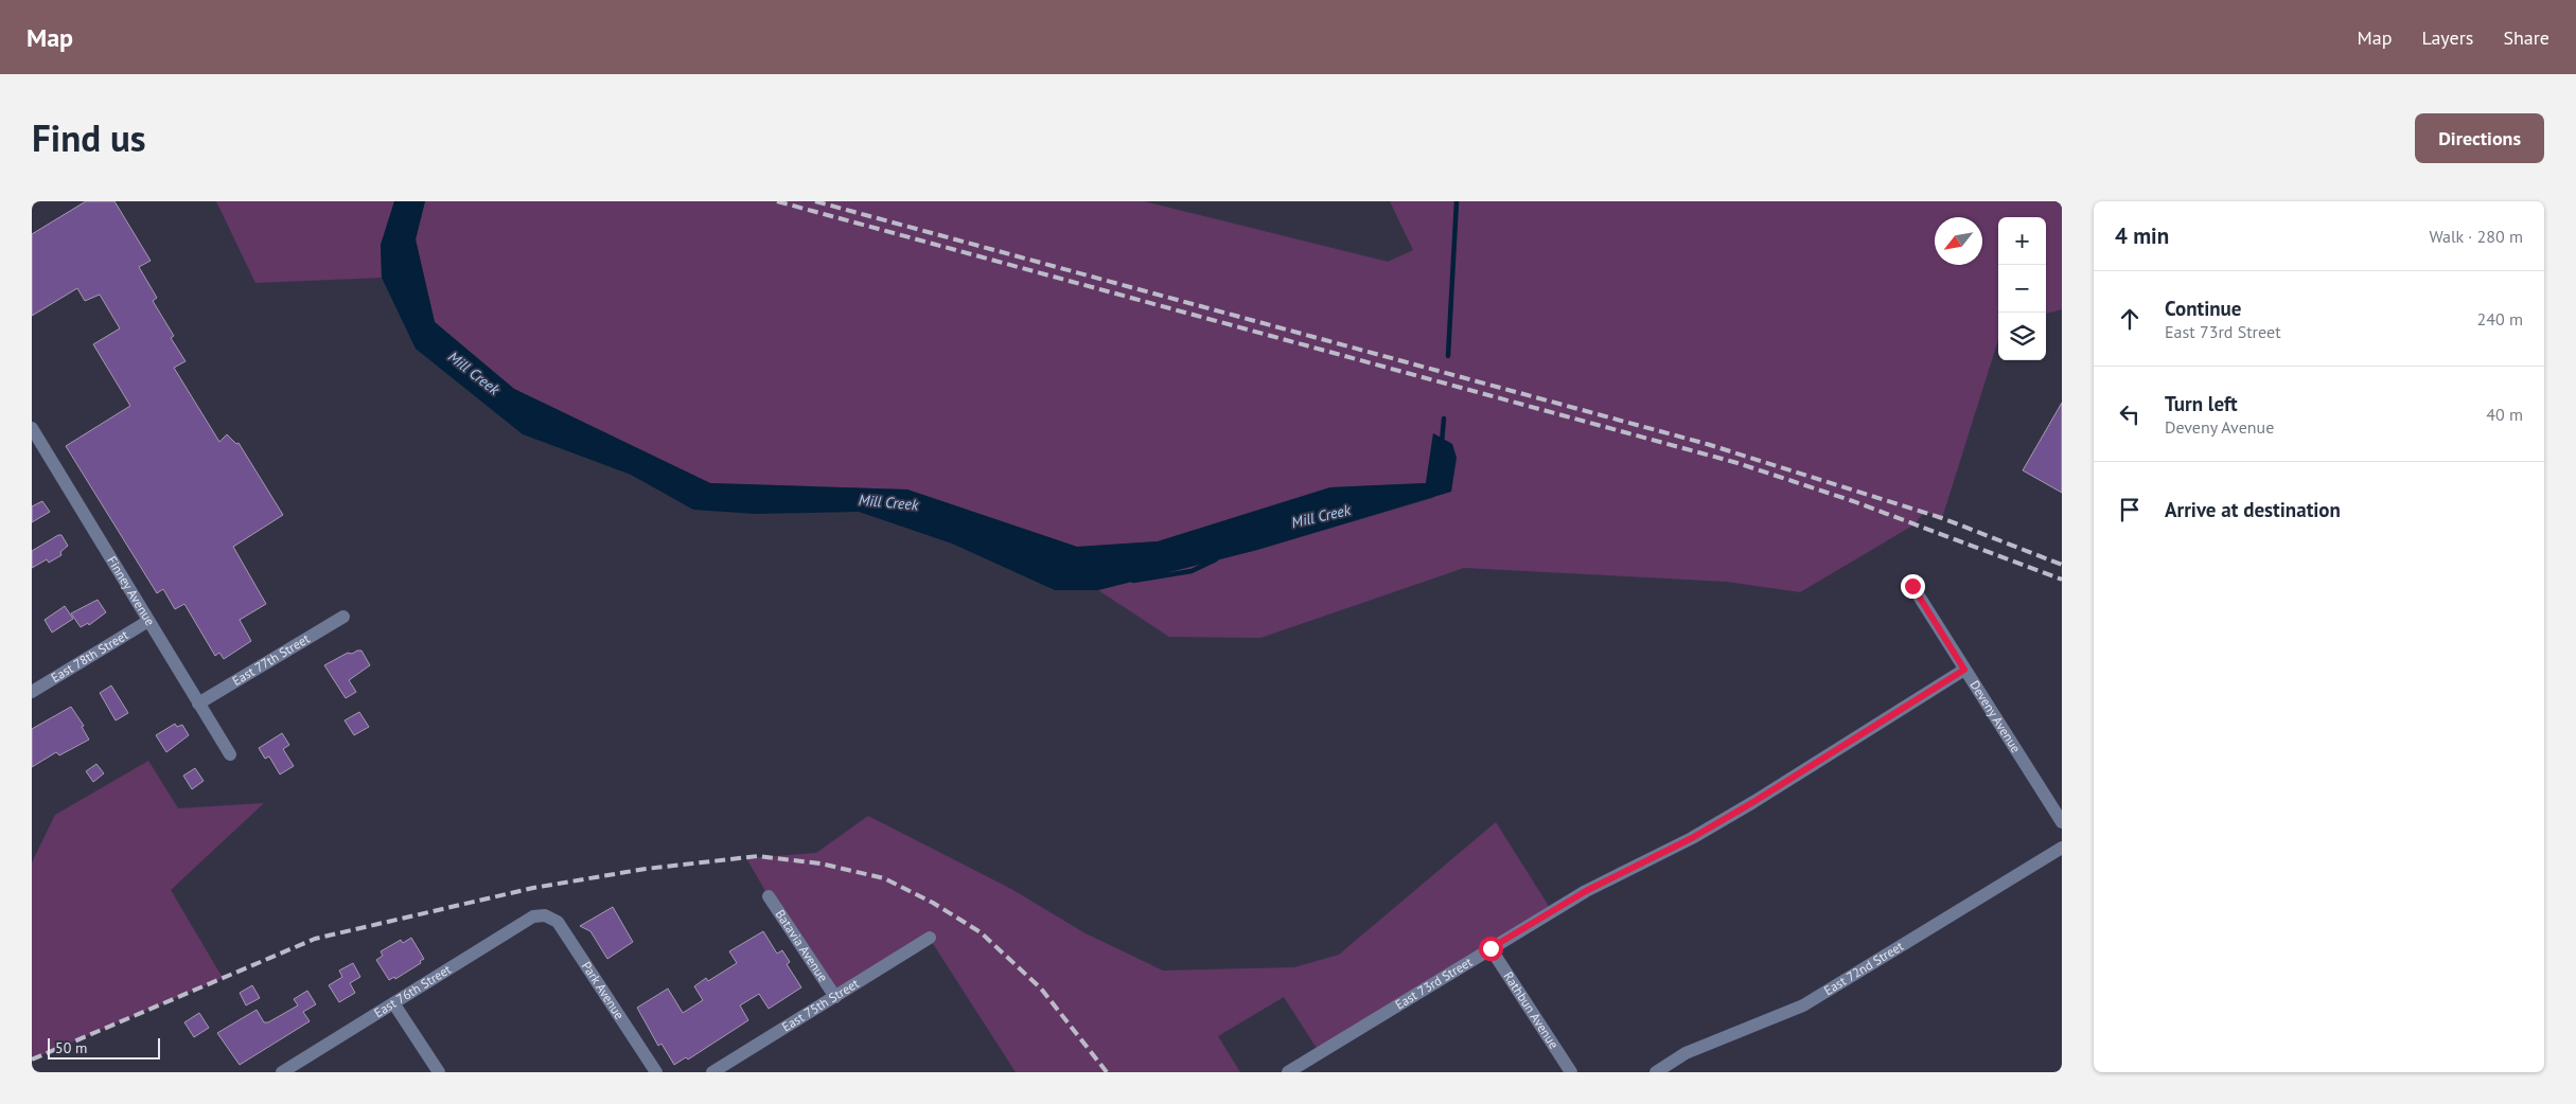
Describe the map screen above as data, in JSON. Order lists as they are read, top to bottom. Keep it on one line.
{"streets":{"street":["Finney Avenue","East 78th Street","East 77th Street","Deveny Avenue","Batavia Avenue","East 72nd Street","East 73rd Street","East 76th Street","Park Avenue","East 75th Street","Rathbun Avenue"]},"crossings":[["Finney Avenue","East 78th Street"],["Finney Avenue","East 77th Street"],["Deveny Avenue","East 73rd Street"],["Batavia Avenue","East 75th Street"],["East 73rd Street","Rathbun Avenue"],["East 76th Street","Park Avenue"]],"water":["Mill Creek"],"scale_bar":"50 m","north":"bottom left","page":{"header":"Map","nav":["Map","Layers","Share"],"title":"Find us","buttons":"Directions","heading":["4 min","Walk · 280 m"],"map_buttons":["+","−"],"list":[["Continue","East 73rd Street","240 m"],["Turn left","Deveny Avenue","40 m"],"Arrive at destination"],"scale":"50 m"}}
